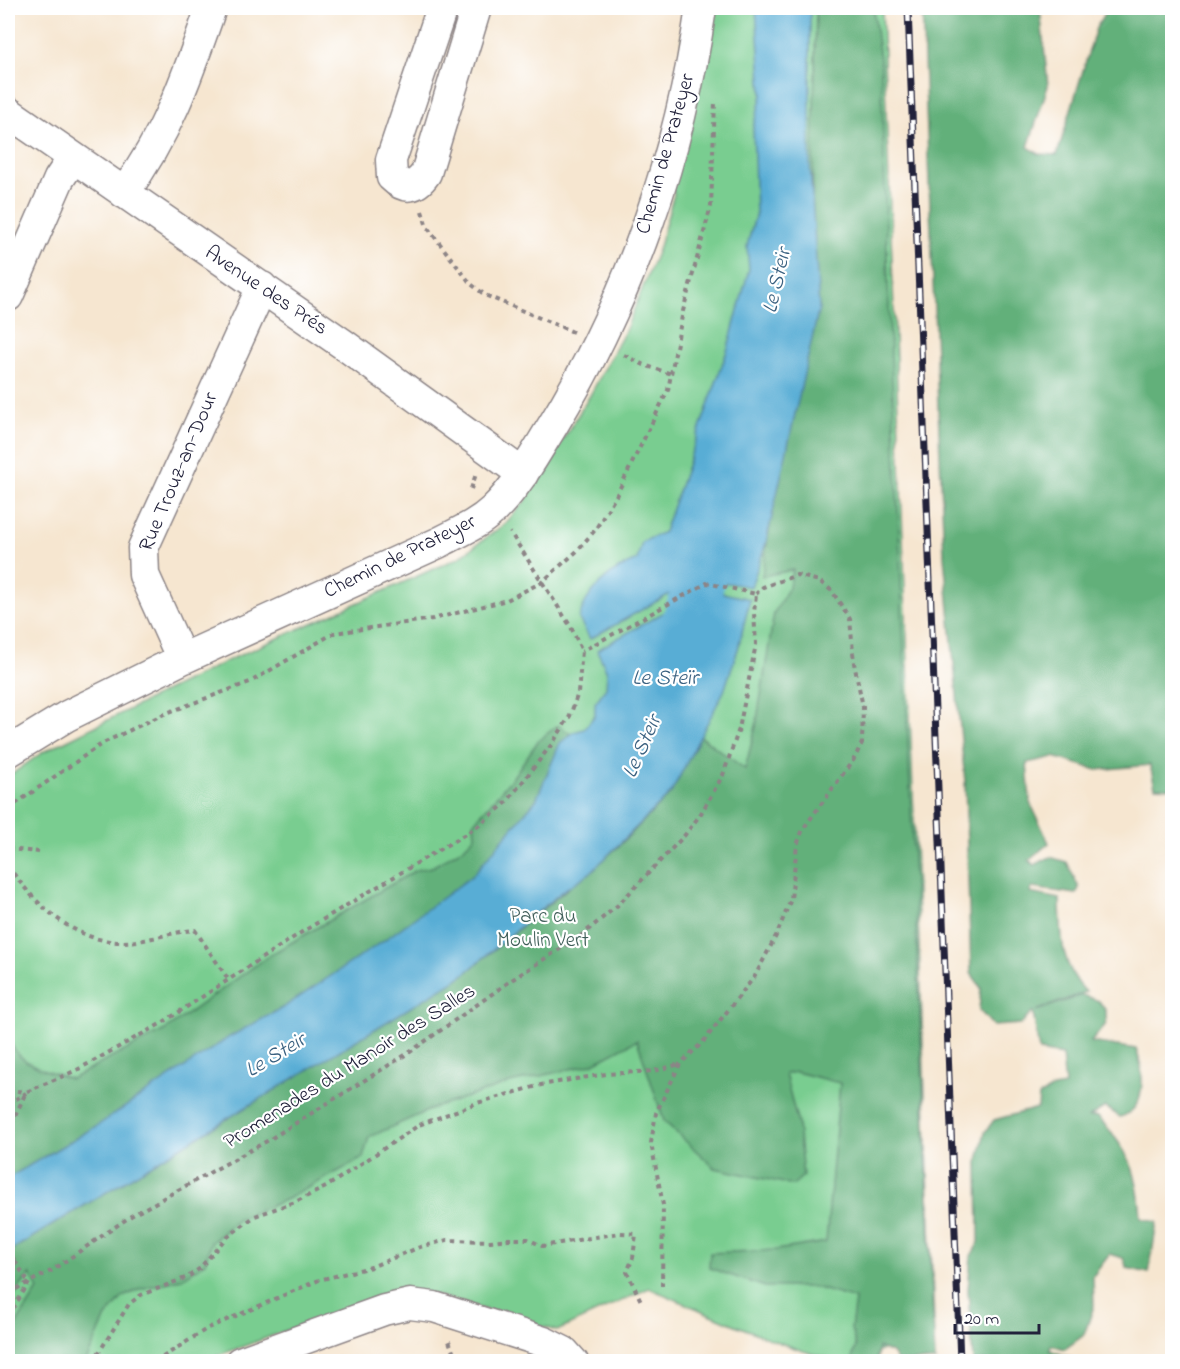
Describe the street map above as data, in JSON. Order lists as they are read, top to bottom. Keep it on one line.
{"streets":{"street":["Chemin de Prateyer","Avenue des Prés","Rue Trouz-an-Dour"],"path":["Promenades du Manoir des Salles"]},"crossings":[["Chemin de Prateyer","Avenue des Prés"],["Chemin de Prateyer","Rue Trouz-an-Dour"],["Avenue des Prés","Rue Trouz-an-Dour"]],"water":["Le Steir","Le Steïr"],"parks":["Parc du Moulin Vert"],"scale_bar":"20 m"}
